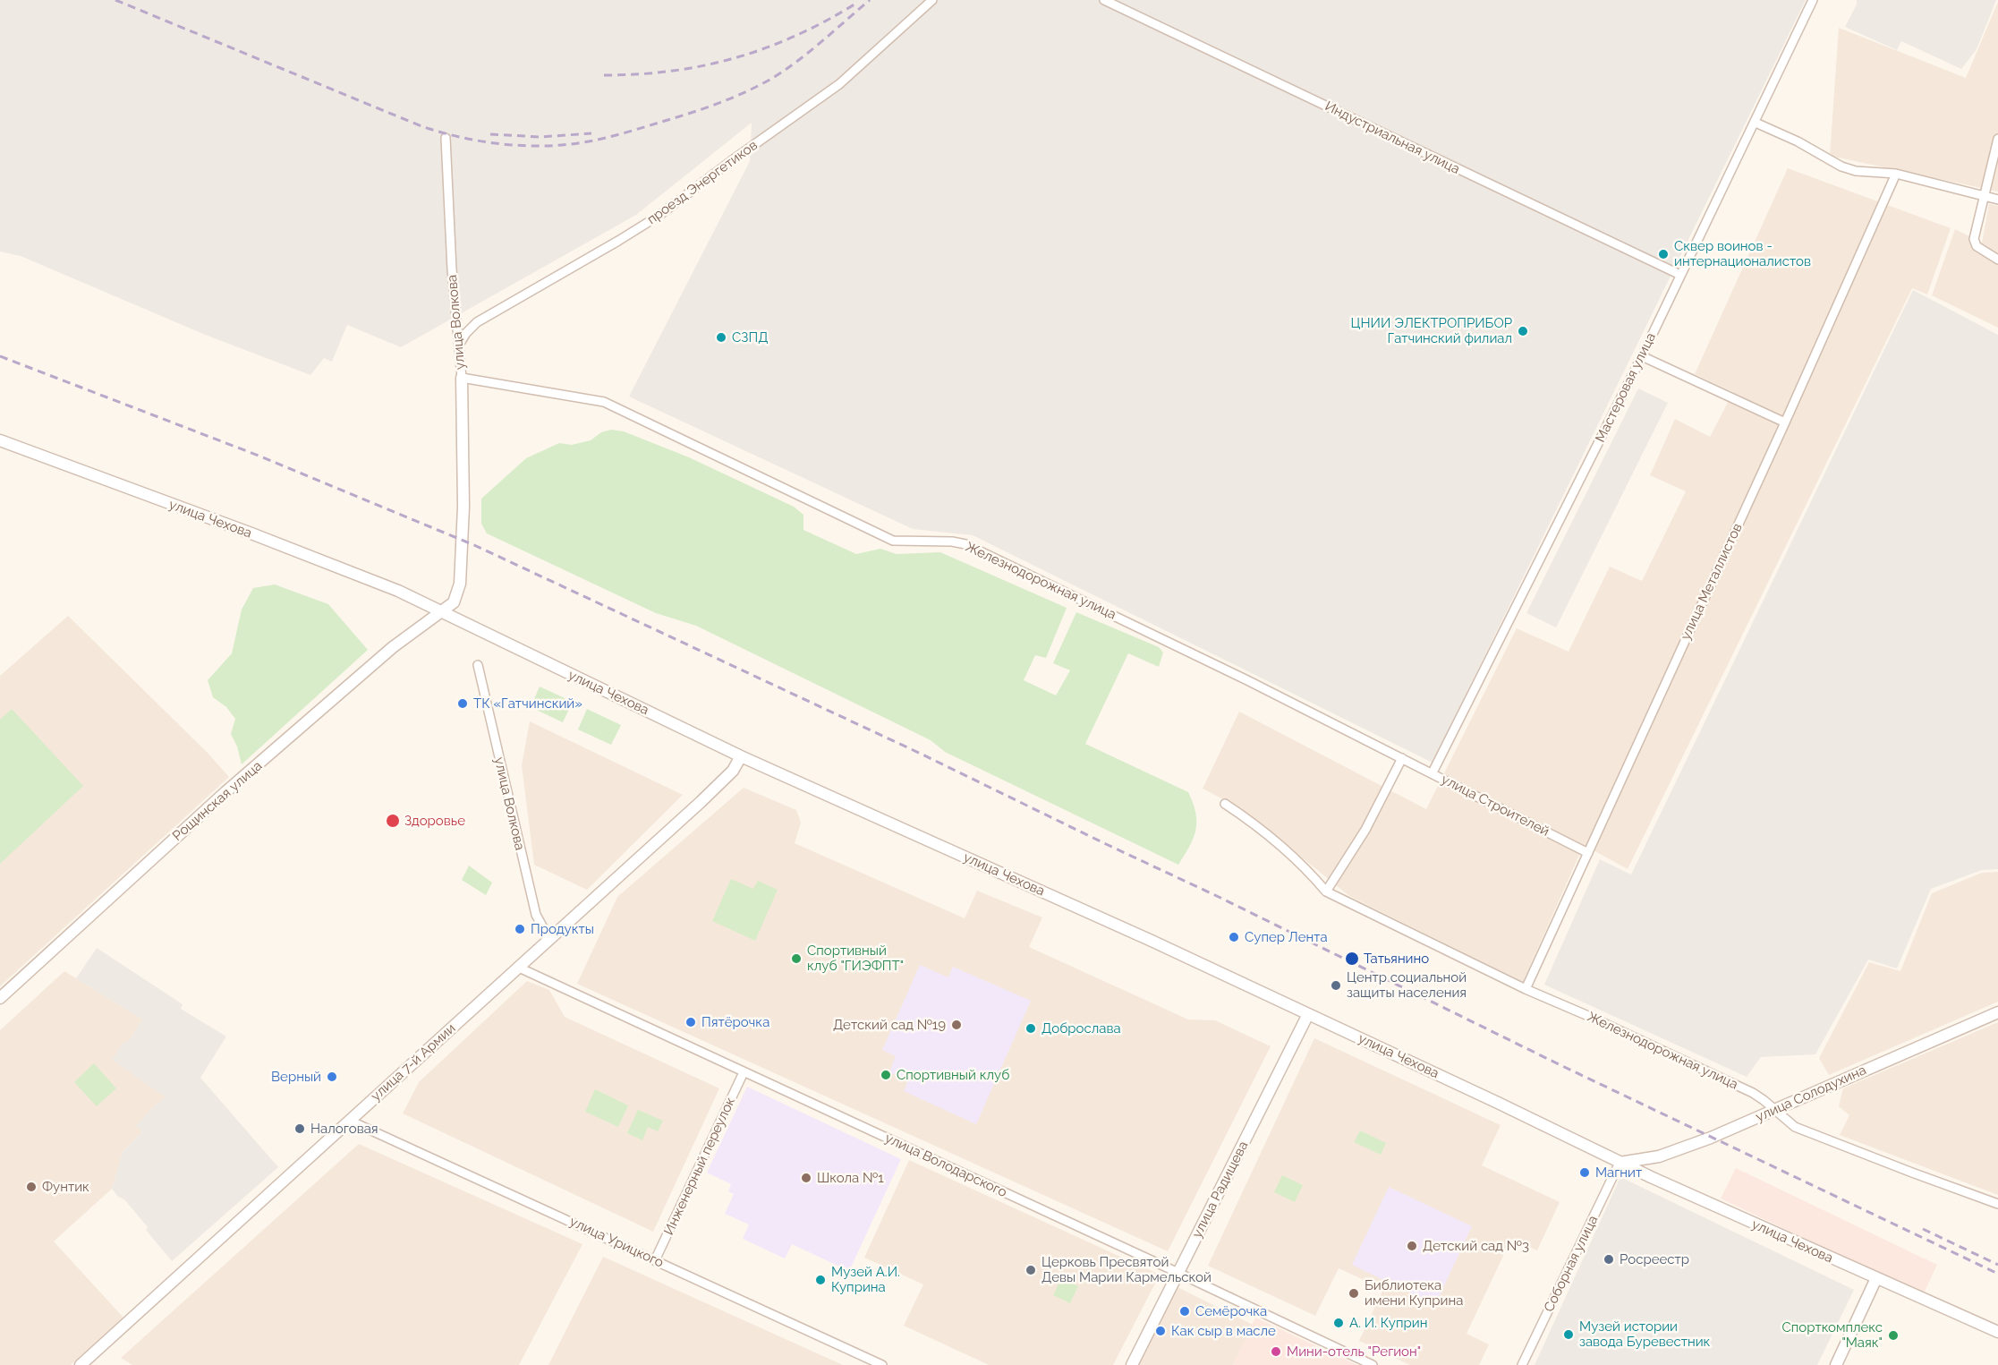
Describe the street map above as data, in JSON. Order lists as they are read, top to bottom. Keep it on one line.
{"streets":{"street":["Индустриальная улица","проезд Энергетиков","улица Волкова","Мастеровая улица","улица Чехова","Железнодорожная улица","улица Металлистов","Рощинская улица","улица Строителей","улица 7-й Армии","улица Солодухина","улица Володарского","Инженерный переулок","улица Радищева","улица Урицкого","Соборная улица"]},"crossings":[["Индустриальная улица","Мастеровая улица"],["проезд Энергетиков","улица Волкова"],["улица Волкова","улица Чехова"],["улица Волкова","Железнодорожная улица"],["улица Волкова","Рощинская улица"],["улица Волкова","улица 7-й Армии"],["Мастеровая улица","улица Строителей"],["улица Чехова","Рощинская улица"],["улица Чехова","улица 7-й Армии"],["улица Чехова","улица Солодухина"],["улица Чехова","улица Радищева"],["улица Чехова","Соборная улица"],["Железнодорожная улица","улица Металлистов"],["Железнодорожная улица","улица Строителей"],["Железнодорожная улица","улица Солодухина"],["улица Металлистов","улица Строителей"],["улица 7-й Армии","улица Володарского"],["улица 7-й Армии","улица Урицкого"],["улица Солодухина","Соборная улица"],["улица Володарского","Инженерный переулок"],["улица Володарского","улица Радищева"],["Инженерный переулок","улица Урицкого"]],"places":["Сквер воинов - интернационалистов","ЦНИИ ЭЛЕКТРОПРИБОР Гатчинский филиал","СЗПД","ТК «Гатчинский»","Здоровье","Продукты","Супер Лента","Спортивный клуб \"ГИЭФПТ\"","Татьянино","Центр социальной защиты населения","Пятёрочка","Детский сад №19","Доброслава","Спортивный клуб","Верный","Налоговая","Магнит","Школа №1","Фунтик","Детский сад №3","Росреестр","Церковь Пресвятой Девы Марии Кармельской","Музей А.И. Куприна","Библиотека имени Куприна","Семёрочка","А. И. Куприн","Как сыр в масле","Музей истории завода Буревестник","Спорткомплекс \"Маяк\"","Мини-отель \"Регион\""]}
